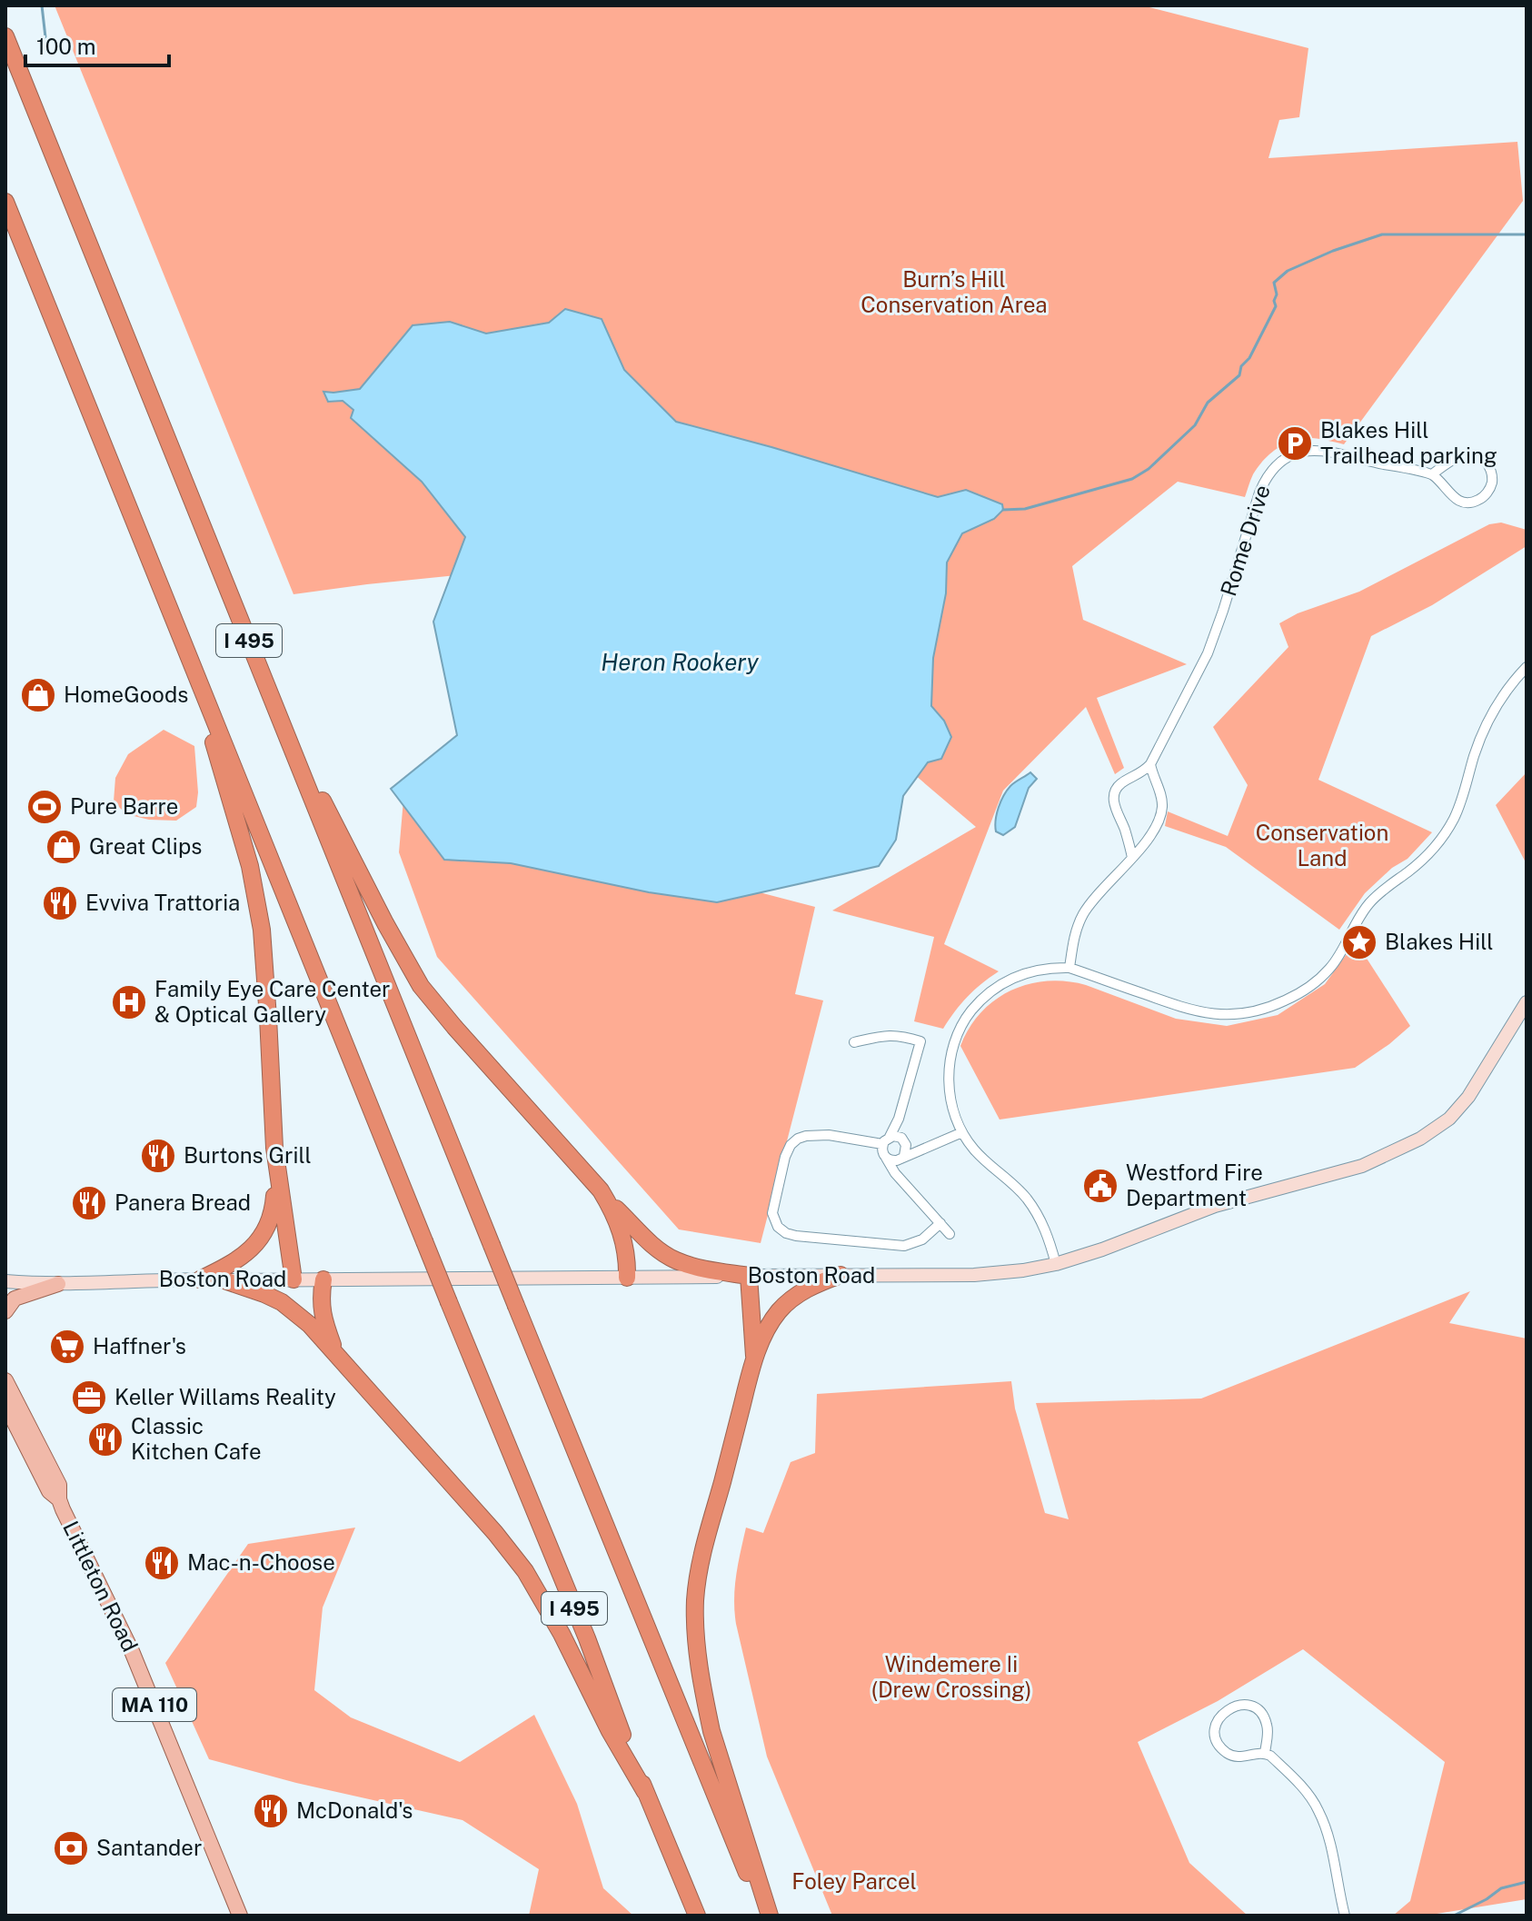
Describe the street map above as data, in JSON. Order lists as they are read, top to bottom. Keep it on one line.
{"streets":{"highway":["I 495"],"main road":["Boston Road","Littleton Road","MA 110"],"street":["Rome Drive"]},"water":["Heron Rookery"],"parks":["Burn’s Hill Conservation Area","Conservation Land","Windemere Ii (Drew Crossing)","Foley Parcel"],"places":{"parking":["Blakes Hill Trailhead parking"],"shop":["HomeGoods","Great Clips"],"sports":["Pure Barre"],"restaurant":["Evviva Trattoria","Burtons Grill","Panera Bread","Classic Kitchen Cafe","Mac-n-Choose","McDonald's"],"place":["Blakes Hill"],"hospital":["Family Eye Care Center & Optical Gallery"],"public building":["Westford Fire Department"],"supermarket":["Haffner's"],"office":["Keller Willams Reality"],"bank":["Santander"]},"scale_bar":"100 m"}
